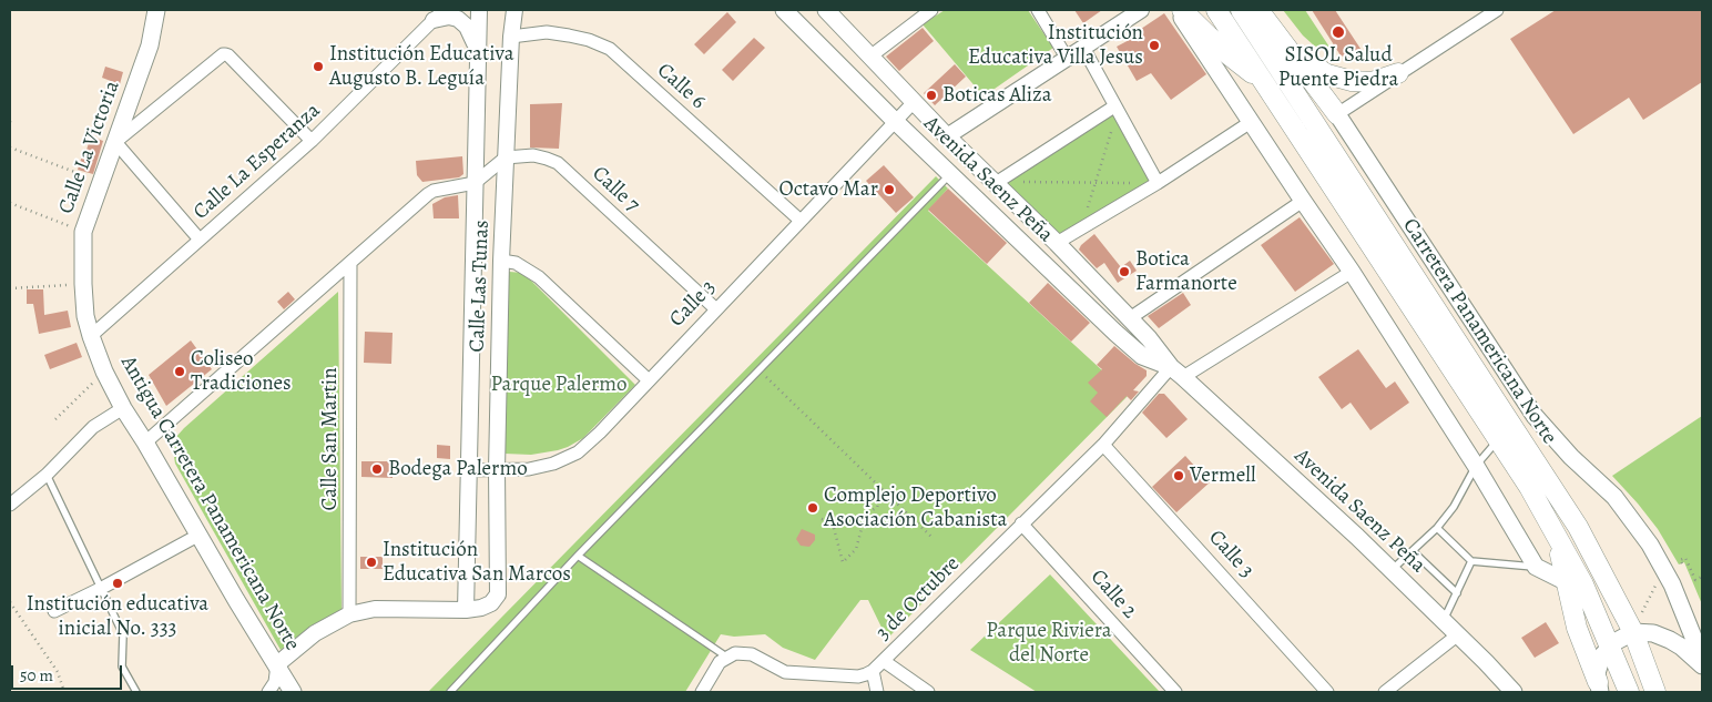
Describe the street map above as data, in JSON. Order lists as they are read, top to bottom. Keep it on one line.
{"streets":{"highway":["Carretera Panamericana Norte"],"main road":["Calle La Victoria","Avenida Saenz Peña","Antigua Carretera Panamericana Norte"],"street":["Calle 6","Calle La Esperanza","Calle 7","Calle Las Tunas","Calle 3","Calle San Martin","Calle 2","3 de Octubre"]},"crossings":[["Calle 6","Calle Las Tunas"],["Calle 6","Calle 3"],["Calle La Victoria","Calle La Esperanza"],["Calle La Victoria","Antigua Carretera Panamericana Norte"],["Calle La Esperanza","Antigua Carretera Panamericana Norte"],["Avenida Saenz Peña","Calle 3"],["Avenida Saenz Peña","3 de Octubre"],["Calle 7","Calle Las Tunas"],["Calle 7","Calle 3"],["Calle Las Tunas","Calle 3"],["Calle Las Tunas","Calle San Martin"],["Calle Las Tunas","Antigua Carretera Panamericana Norte"],["Calle 3","3 de Octubre"],["Calle 2","3 de Octubre"]],"parks":["Parque Palermo","Parque Riviera del Norte"],"places":["SISOL Salud Puente Piedra","Institución Educativa Villa Jesus","Institución Educativa Augusto B. Leguía","Boticas Aliza","Octavo Mar","Botica Farmanorte","Coliseo Tradiciones","Bodega Palermo","Vermell","Complejo Deportivo Asociación Cabanista","Institución Educativa San Marcos","Institución educativa inicial No. 333"],"scale_bar":"50 m"}
